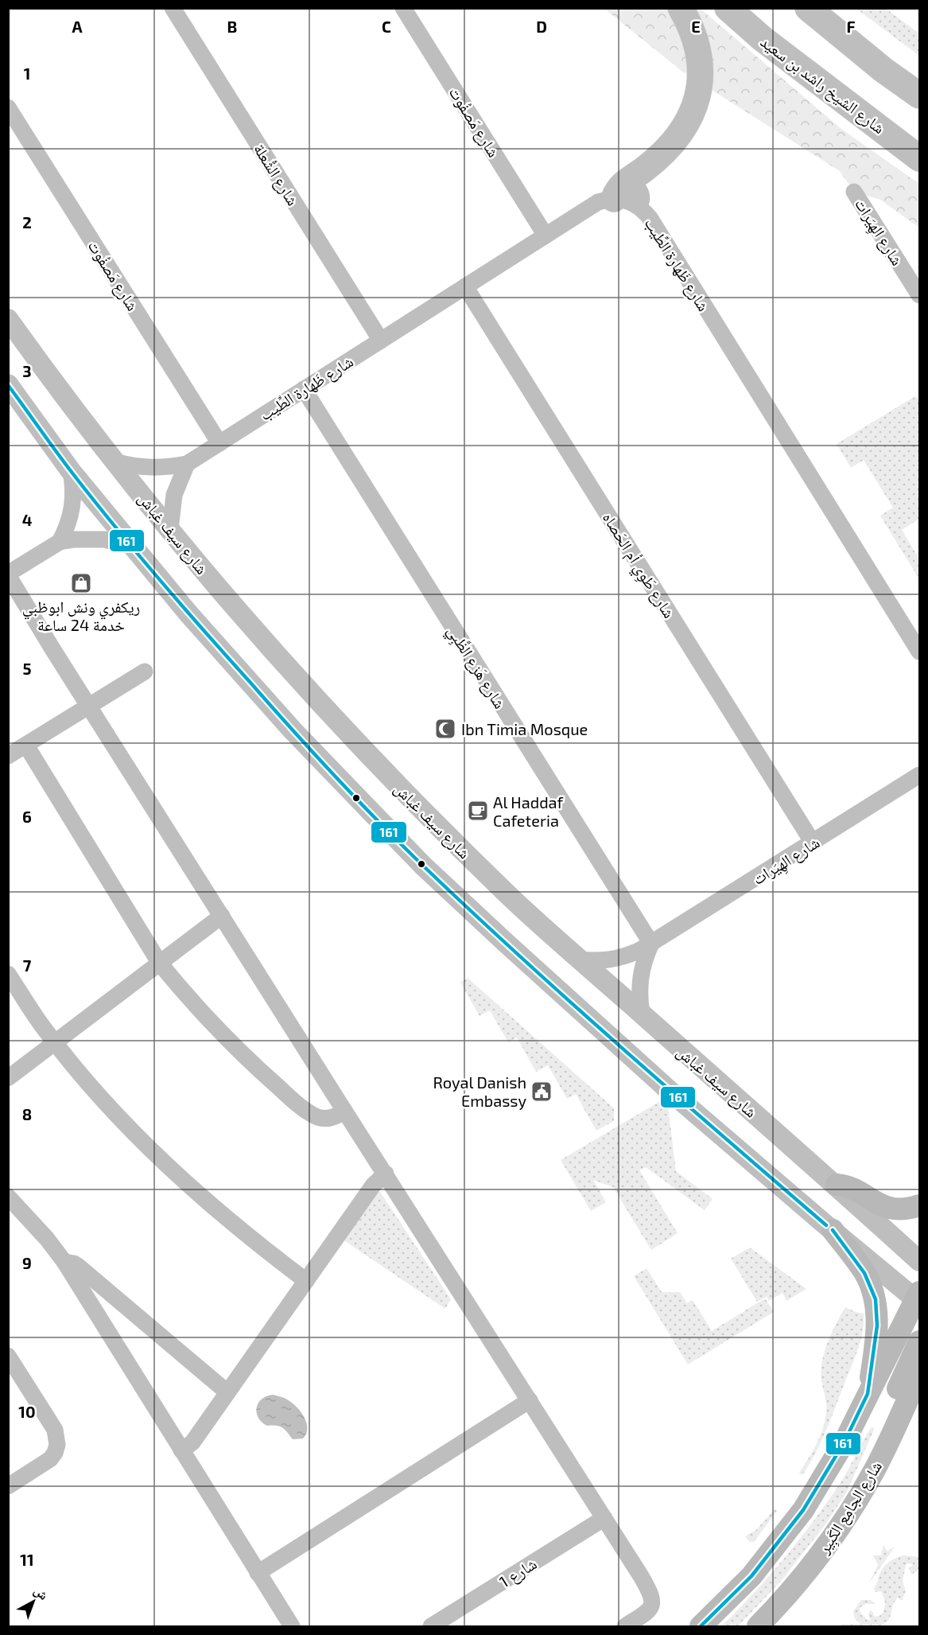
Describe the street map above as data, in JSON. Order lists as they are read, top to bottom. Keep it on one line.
{"streets":{"main road":["شارع الشيخ راشد بن سعيد","شارع الجامِع الكَبِير"],"street":["شارع مَصفُوت","شارع الشُّعلة","شارع الهِيَرات","شارع ظَهارة الطِّيب","شارع سيف غباش","شارع طَوِي أم الحَصاه","شارع هَزع الظَّبِي","شارع 1"]},"crossings":[["شارع مَصفُوت","شارع ظَهارة الطِّيب"],["شارع الشُّعلة","شارع ظَهارة الطِّيب"],["شارع الهِيَرات","شارع سيف غباش"],["شارع الهِيَرات","شارع طَوِي أم الحَصاه"],["شارع الهِيَرات","شارع هَزع الظَّبِي"],["شارع ظَهارة الطِّيب","شارع سيف غباش"],["شارع ظَهارة الطِّيب","شارع طَوِي أم الحَصاه"],["شارع ظَهارة الطِّيب","شارع هَزع الظَّبِي"]],"places":{"shop":["ريكفري ونش ابوظبي خدمة 24 ساعة"],"mosque":["Ibn Timia Mosque"],"cafe":["Al Haddaf Cafeteria"],"public building":["Royal Danish Embassy"]},"lines":["transit line 161"],"north":"top right","grid":{"columns":["A","B","C","D","E","F"],"rows":["1","2","3","4","5","6","7","8","9","10","11"]}}
